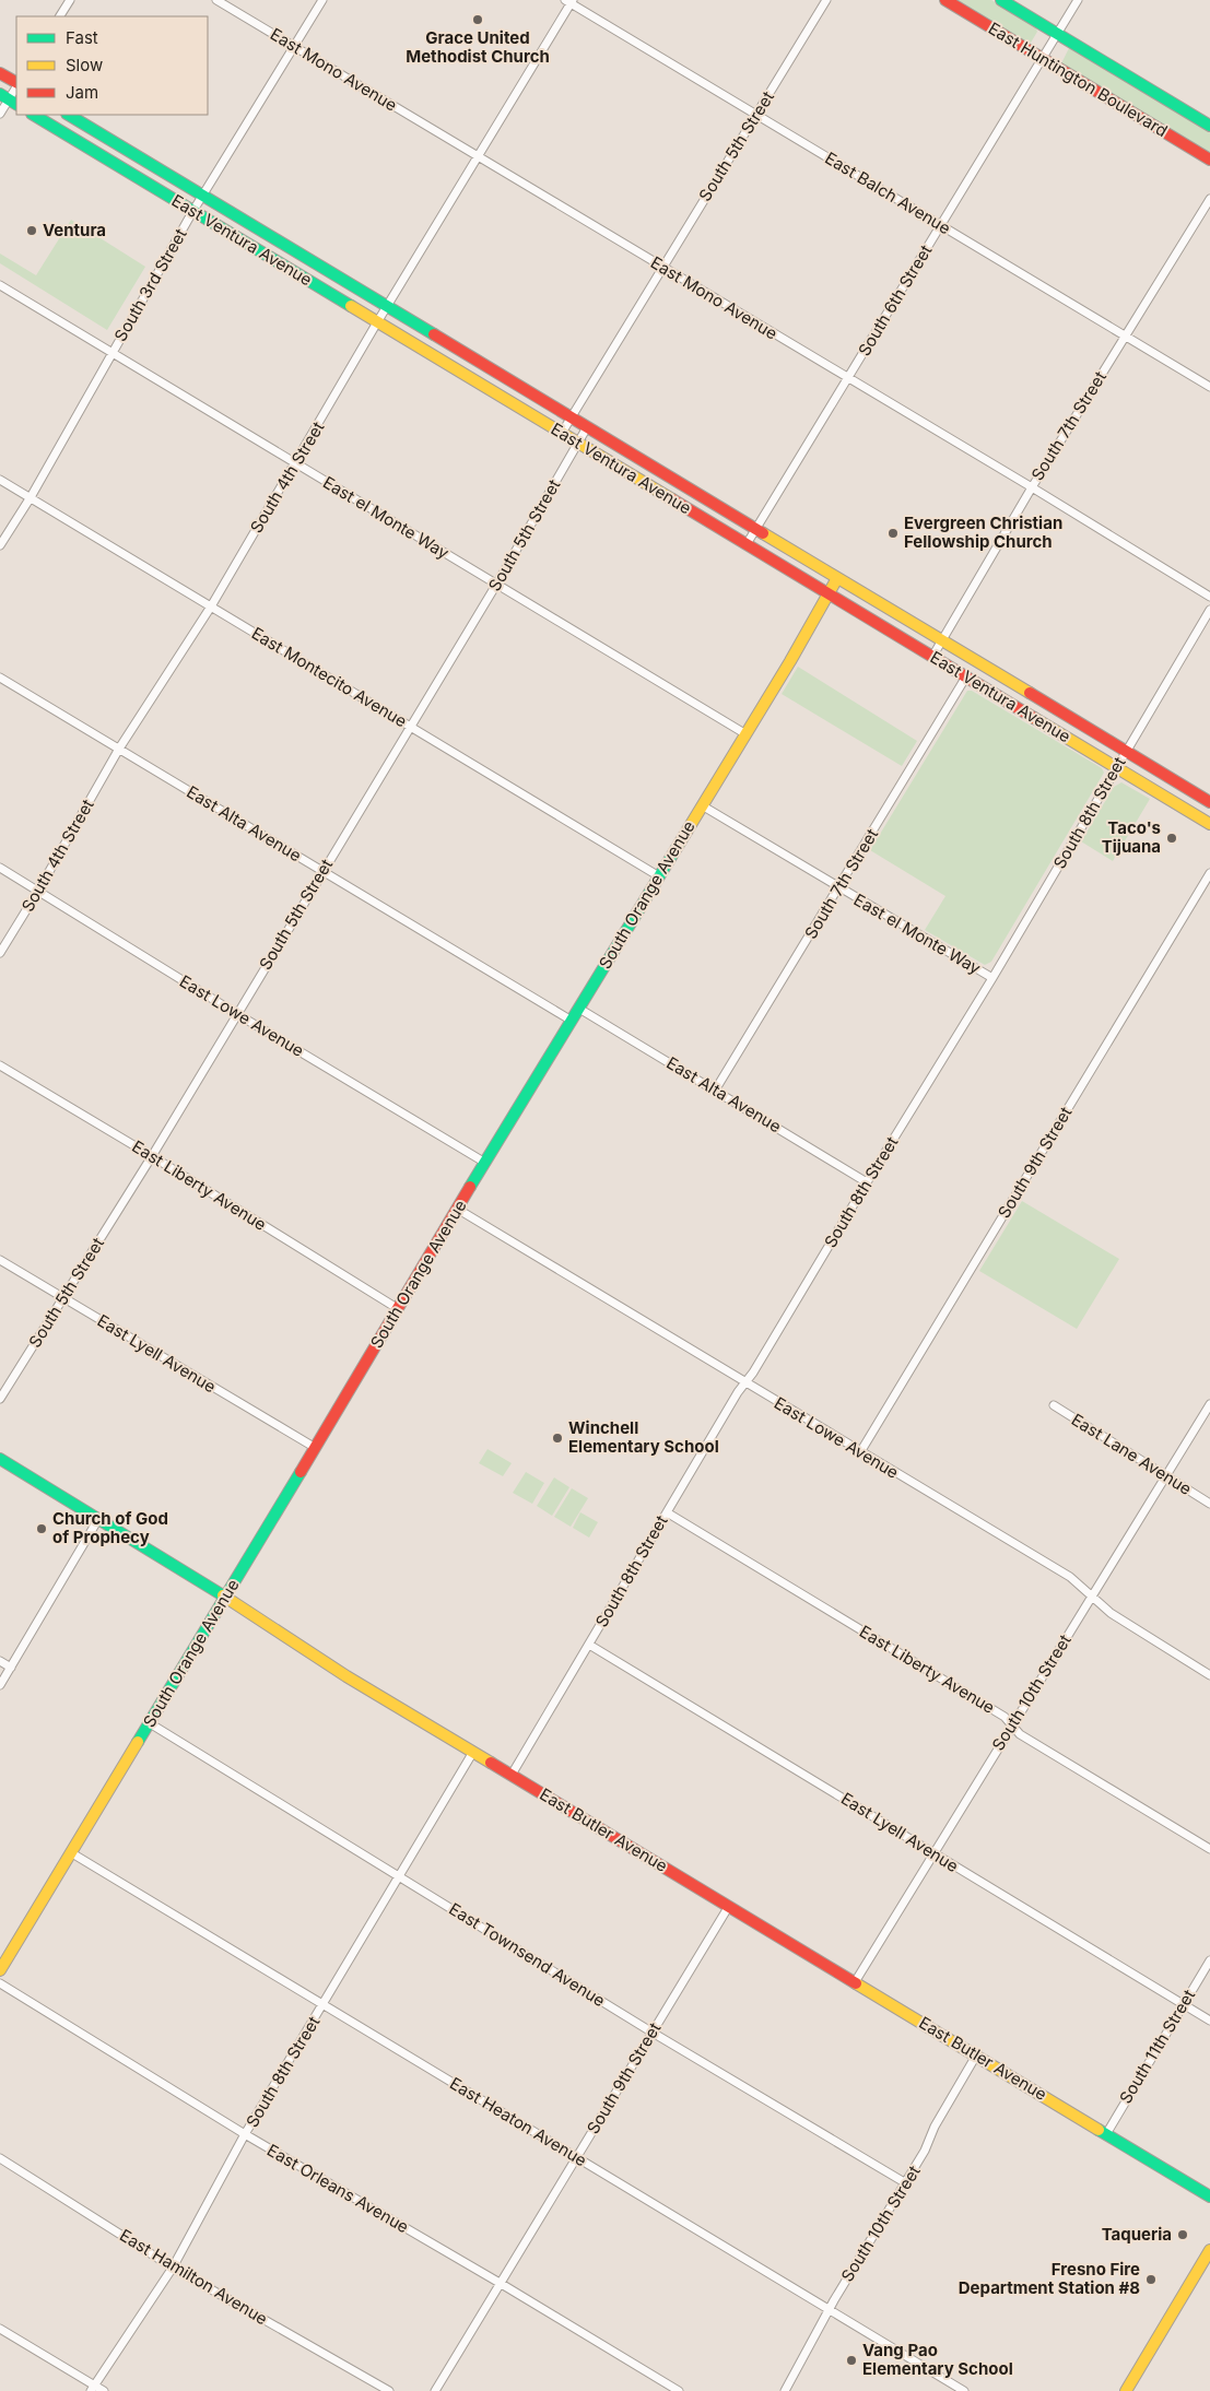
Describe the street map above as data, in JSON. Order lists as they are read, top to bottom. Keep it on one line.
{"streets":{"street":["East Mono Avenue","East Huntington Boulevard","South 5th Street","East Balch Avenue","East Ventura Avenue","South 3rd Street","South 6th Street","South 7th Street","South 4th Street","East el Monte Way","East Montecito Avenue","South 8th Street","East Alta Avenue","South Orange Avenue","East Lowe Avenue","South 9th Street","East Liberty Avenue","East Lyell Avenue","East Lane Avenue","South 10th Street","East Butler Avenue","East Townsend Avenue","South 11th Street","East Heaton Avenue","East Orleans Avenue","East Hamilton Avenue"]},"crossings":[["East Mono Avenue","South 5th Street"],["East Mono Avenue","South 3rd Street"],["East Mono Avenue","South 6th Street"],["East Mono Avenue","South 7th Street"],["East Mono Avenue","South 4th Street"],["East Huntington Boulevard","South 6th Street"],["South 5th Street","East Balch Avenue"],["South 5th Street","East Ventura Avenue"],["South 5th Street","East el Monte Way"],["South 5th Street","East Montecito Avenue"],["South 5th Street","East Alta Avenue"],["South 5th Street","East Lowe Avenue"],["South 5th Street","East Liberty Avenue"],["South 5th Street","East Lyell Avenue"],["East Balch Avenue","South 6th Street"],["East Balch Avenue","South 7th Street"],["East Balch Avenue","South 4th Street"],["East Ventura Avenue","South 3rd Street"],["East Ventura Avenue","South 6th Street"],["East Ventura Avenue","South 7th Street"],["East Ventura Avenue","South 4th Street"],["East Ventura Avenue","South 8th Street"],["East Ventura Avenue","South Orange Avenue"],["South 3rd Street","East el Monte Way"],["South 3rd Street","East Montecito Avenue"],["South 7th Street","East el Monte Way"],["South 7th Street","East Alta Avenue"],["South 4th Street","East el Monte Way"],["South 4th Street","East Montecito Avenue"],["South 4th Street","East Alta Avenue"],["South 4th Street","East Lowe Avenue"],["East el Monte Way","South 8th Street"],["East el Monte Way","South Orange Avenue"],["East Montecito Avenue","South Orange Avenue"],["South 8th Street","East Alta Avenue"],["South 8th Street","East Lowe Avenue"],["South 8th Street","East Liberty Avenue"],["South 8th Street","East Lyell Avenue"],["South 8th Street","East Butler Avenue"],["South 8th Street","East Townsend Avenue"],["South 8th Street","East Heaton Avenue"],["South 8th Street","East Orleans Avenue"],["South 8th Street","East Hamilton Avenue"],["East Alta Avenue","South Orange Avenue"],["South Orange Avenue","East Lowe Avenue"],["South Orange Avenue","East Liberty Avenue"],["South Orange Avenue","East Lyell Avenue"],["South Orange Avenue","East Butler Avenue"],["South Orange Avenue","East Townsend Avenue"],["South Orange Avenue","East Heaton Avenue"],["East Lowe Avenue","South 9th Street"],["East Lowe Avenue","South 10th Street"],["South 9th Street","East Butler Avenue"],["South 9th Street","East Townsend Avenue"],["South 9th Street","East Heaton Avenue"],["South 9th Street","East Orleans Avenue"],["East Liberty Avenue","South 10th Street"],["East Lyell Avenue","South 10th Street"],["East Lyell Avenue","South 11th Street"],["East Lane Avenue","South 10th Street"],["South 10th Street","East Butler Avenue"],["South 10th Street","East Townsend Avenue"],["South 10th Street","East Heaton Avenue"],["East Butler Avenue","South 11th Street"]],"places":["Grace United Methodist Church","Ventura","Evergreen Christian Fellowship Church","Taco's Tijuana","Winchell Elementary School","Church of God of Prophecy","Taqueria","Fresno Fire Department Station #8","Vang Pao Elementary School"],"legend":["Fast","Slow","Jam"]}
